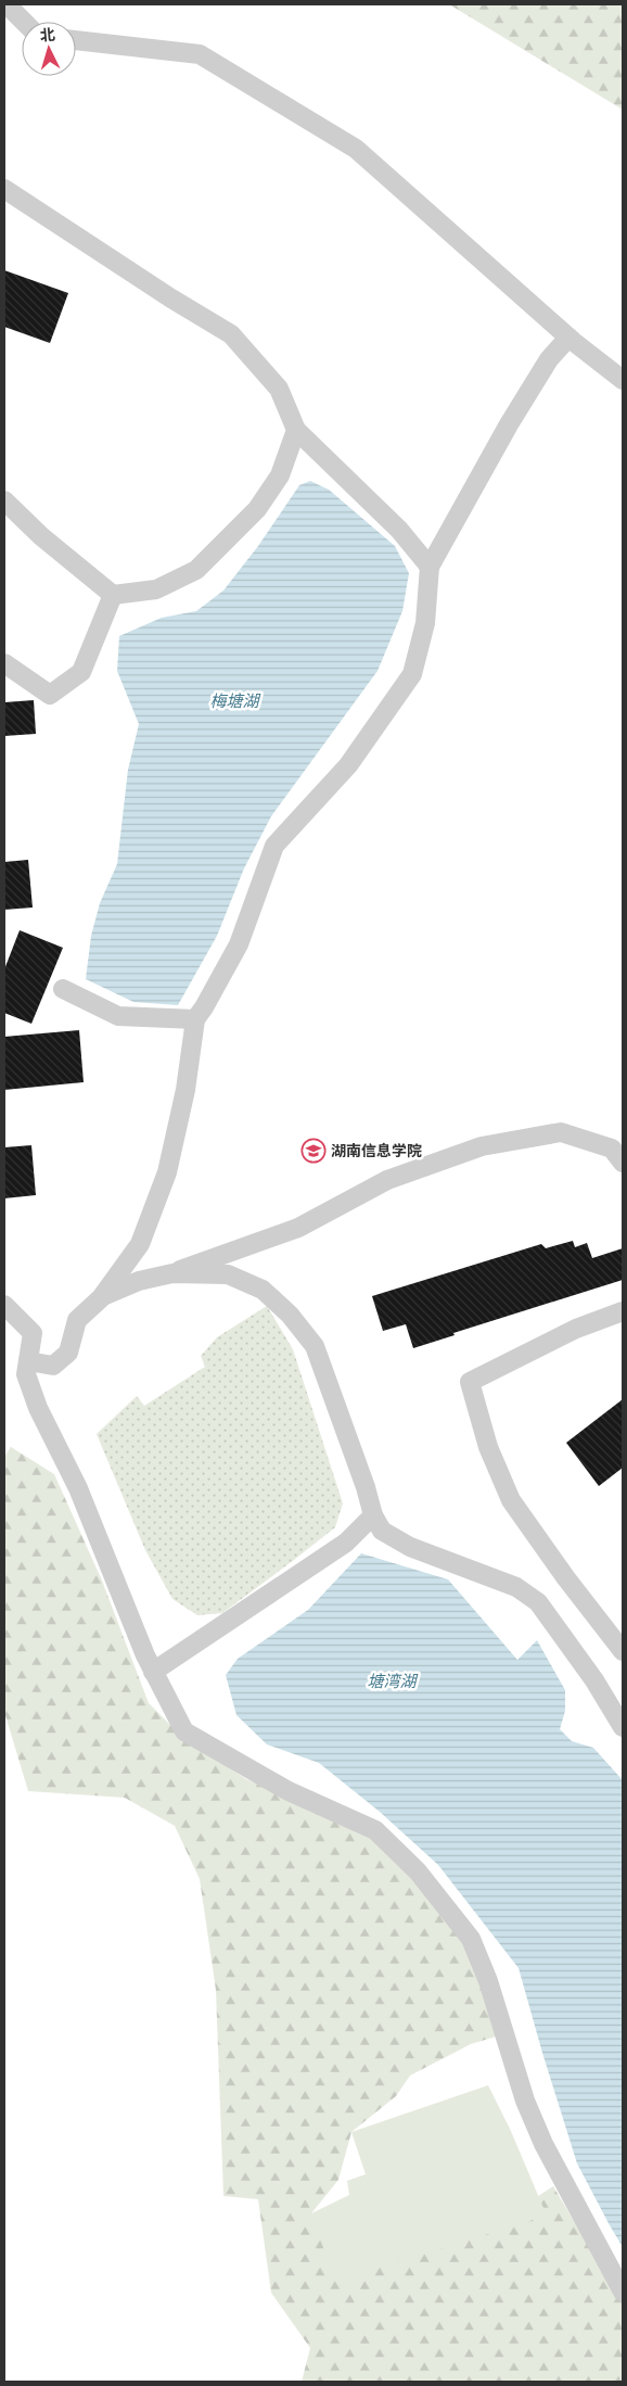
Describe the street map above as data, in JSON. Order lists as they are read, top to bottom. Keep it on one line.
{"water":["梅塘湖","塘湾湖"],"places":{"school or university":["湖南信息学院"]},"north":"top"}
